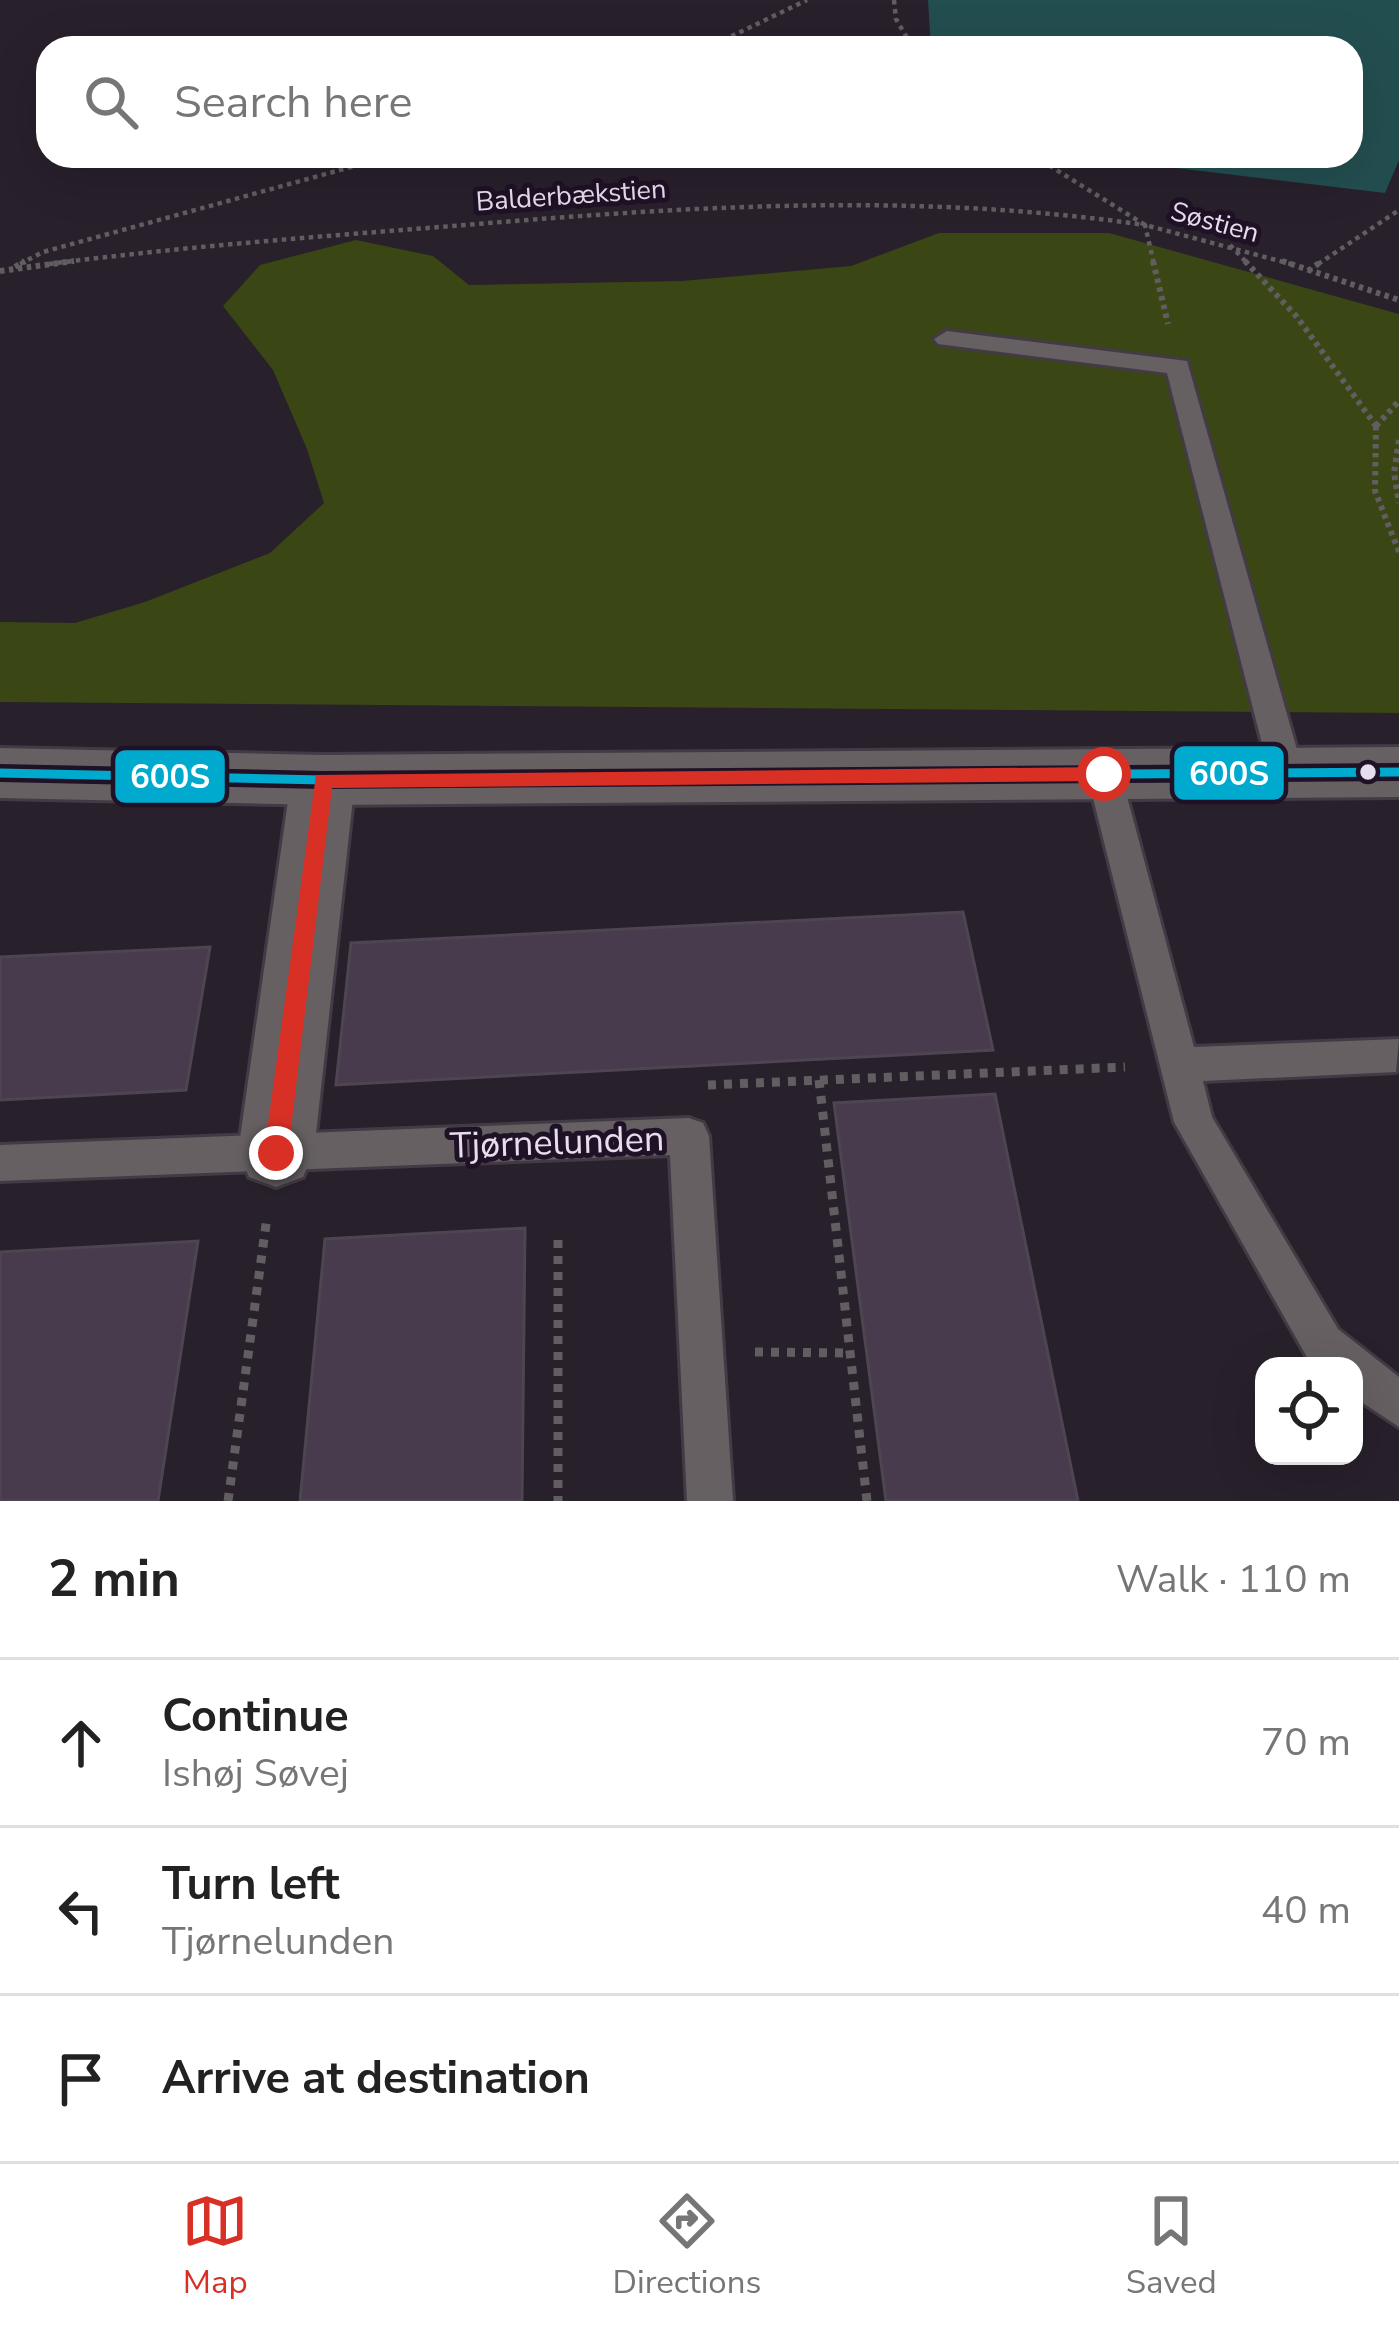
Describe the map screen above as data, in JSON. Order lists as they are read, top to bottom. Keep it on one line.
{"streets":{"lane":["Tjørnelunden"],"path":["Balderbækstien","Søstien"]},"crossings":[["Balderbækstien","Søstien"]],"lines":["transit line 600S"],"page":{"search":"Search here","heading":["2 min","Walk · 110 m"],"list":[["Continue","Ishøj Søvej","70 m"],["Turn left","Tjørnelunden","40 m"],"Arrive at destination"],"nav":["Map","Directions","Saved"]}}
